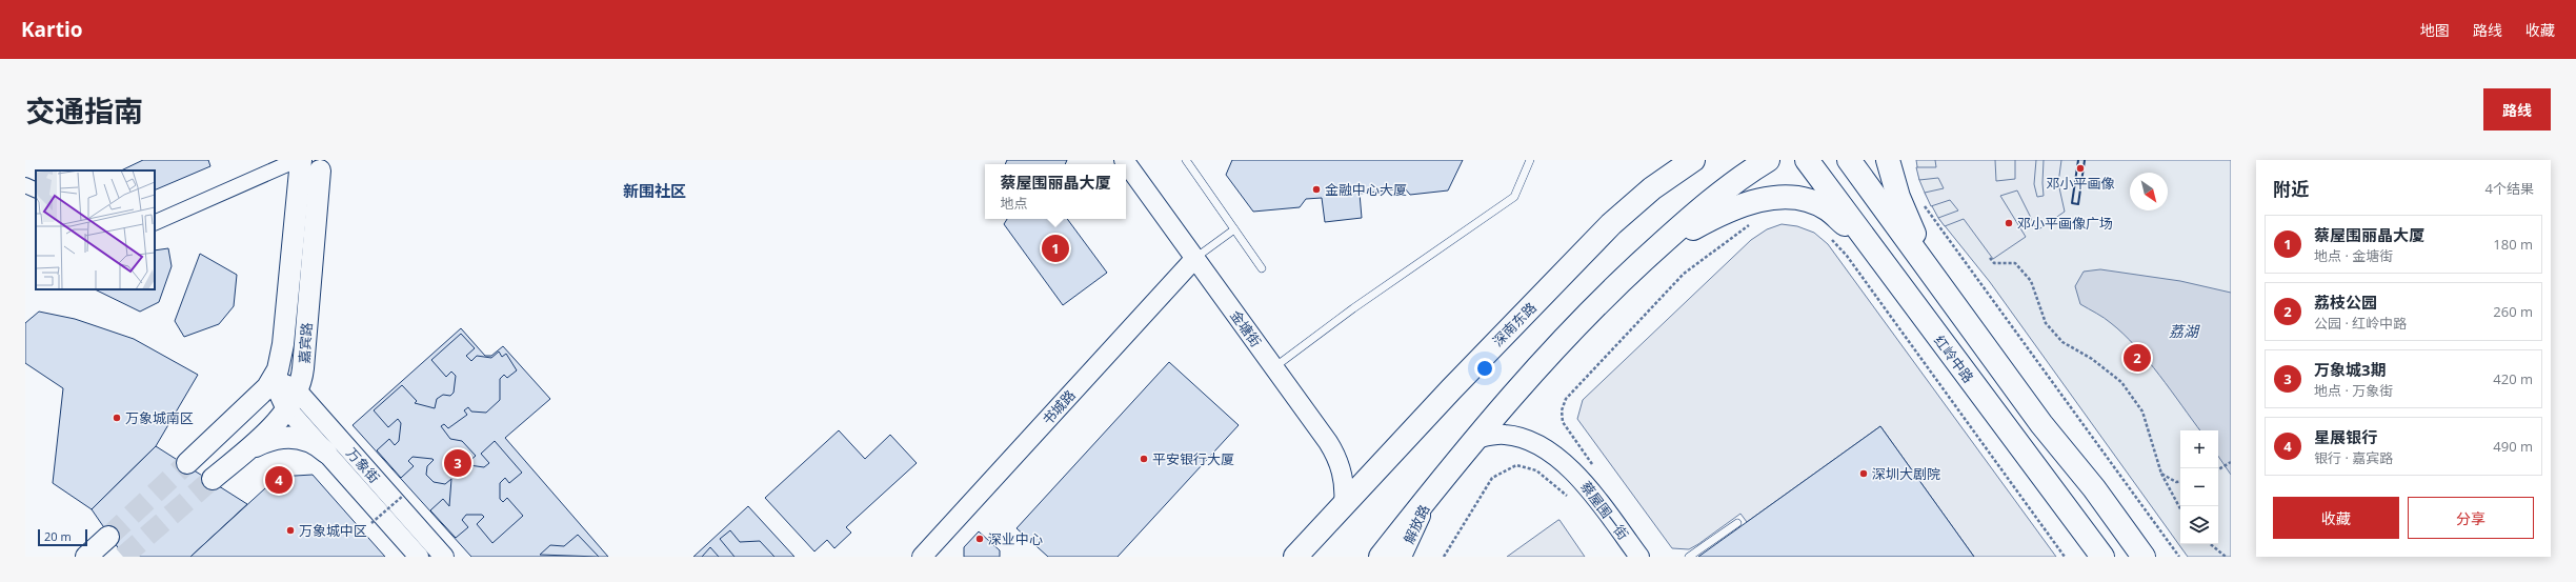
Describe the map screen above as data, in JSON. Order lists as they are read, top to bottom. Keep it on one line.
{"streets":{"main road":["深南东路","嘉宾路","红岭中路"],"street":["金塘街","书城路","万象街","蔡屋围一街","解放路"]},"crossings":[["深南东路","金塘街"],["金塘街","书城路"],["嘉宾路","万象街"]],"districts":["新围社区"],"water":["荔湖"],"places":["邓小平画像","金融中心大厦","邓小平画像广场","万象城南区","平安银行大厦","深圳大剧院","万象城中区","深业中心"],"scale_bar":"20 m","north":"bottom right","page":{"header":"Kartio","nav":["地图","路线","收藏"],"title":"交通指南","buttons":["路线",["收藏","分享"]],"heading":["附近","4个结果"],"popup":["蔡屋围丽晶大厦","地点"],"list":[{"mark":"1","name":"蔡屋围丽晶大厦","note":"地点 · 金塘街","value":"180 m"},{"mark":"2","name":"荔枝公园","note":"公园 · 红岭中路","value":"260 m"},{"mark":"3","name":"万象城3期","note":"地点 · 万象街","value":"420 m"},{"mark":"4","name":"星展银行","note":"银行 · 嘉宾路","value":"490 m"}],"pins":["1","2","3","4"],"map_buttons":["+","−"],"scale":"20 m"}}
